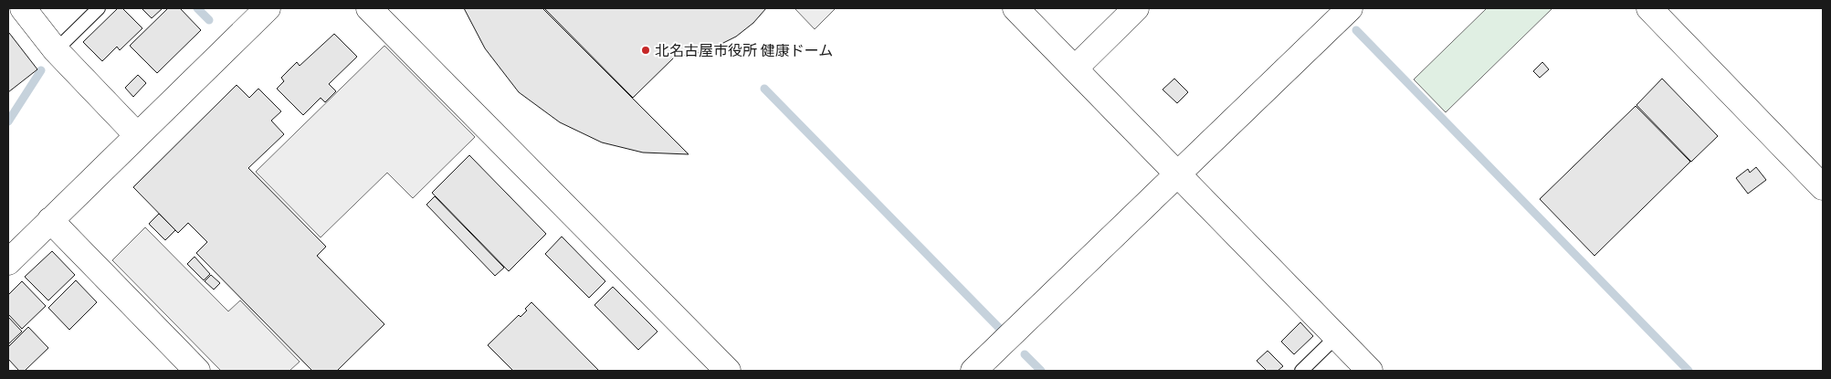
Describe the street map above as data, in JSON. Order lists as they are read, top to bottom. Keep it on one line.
{"places":["北名古屋市役所 健康ドーム"]}
